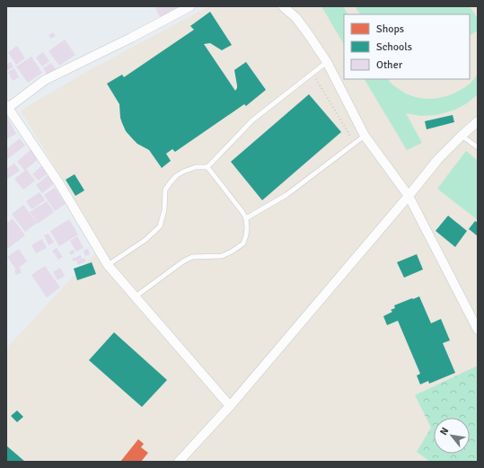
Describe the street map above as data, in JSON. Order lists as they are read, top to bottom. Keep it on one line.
{"legend":["Shops","Schools","Other"],"north":"top left"}
